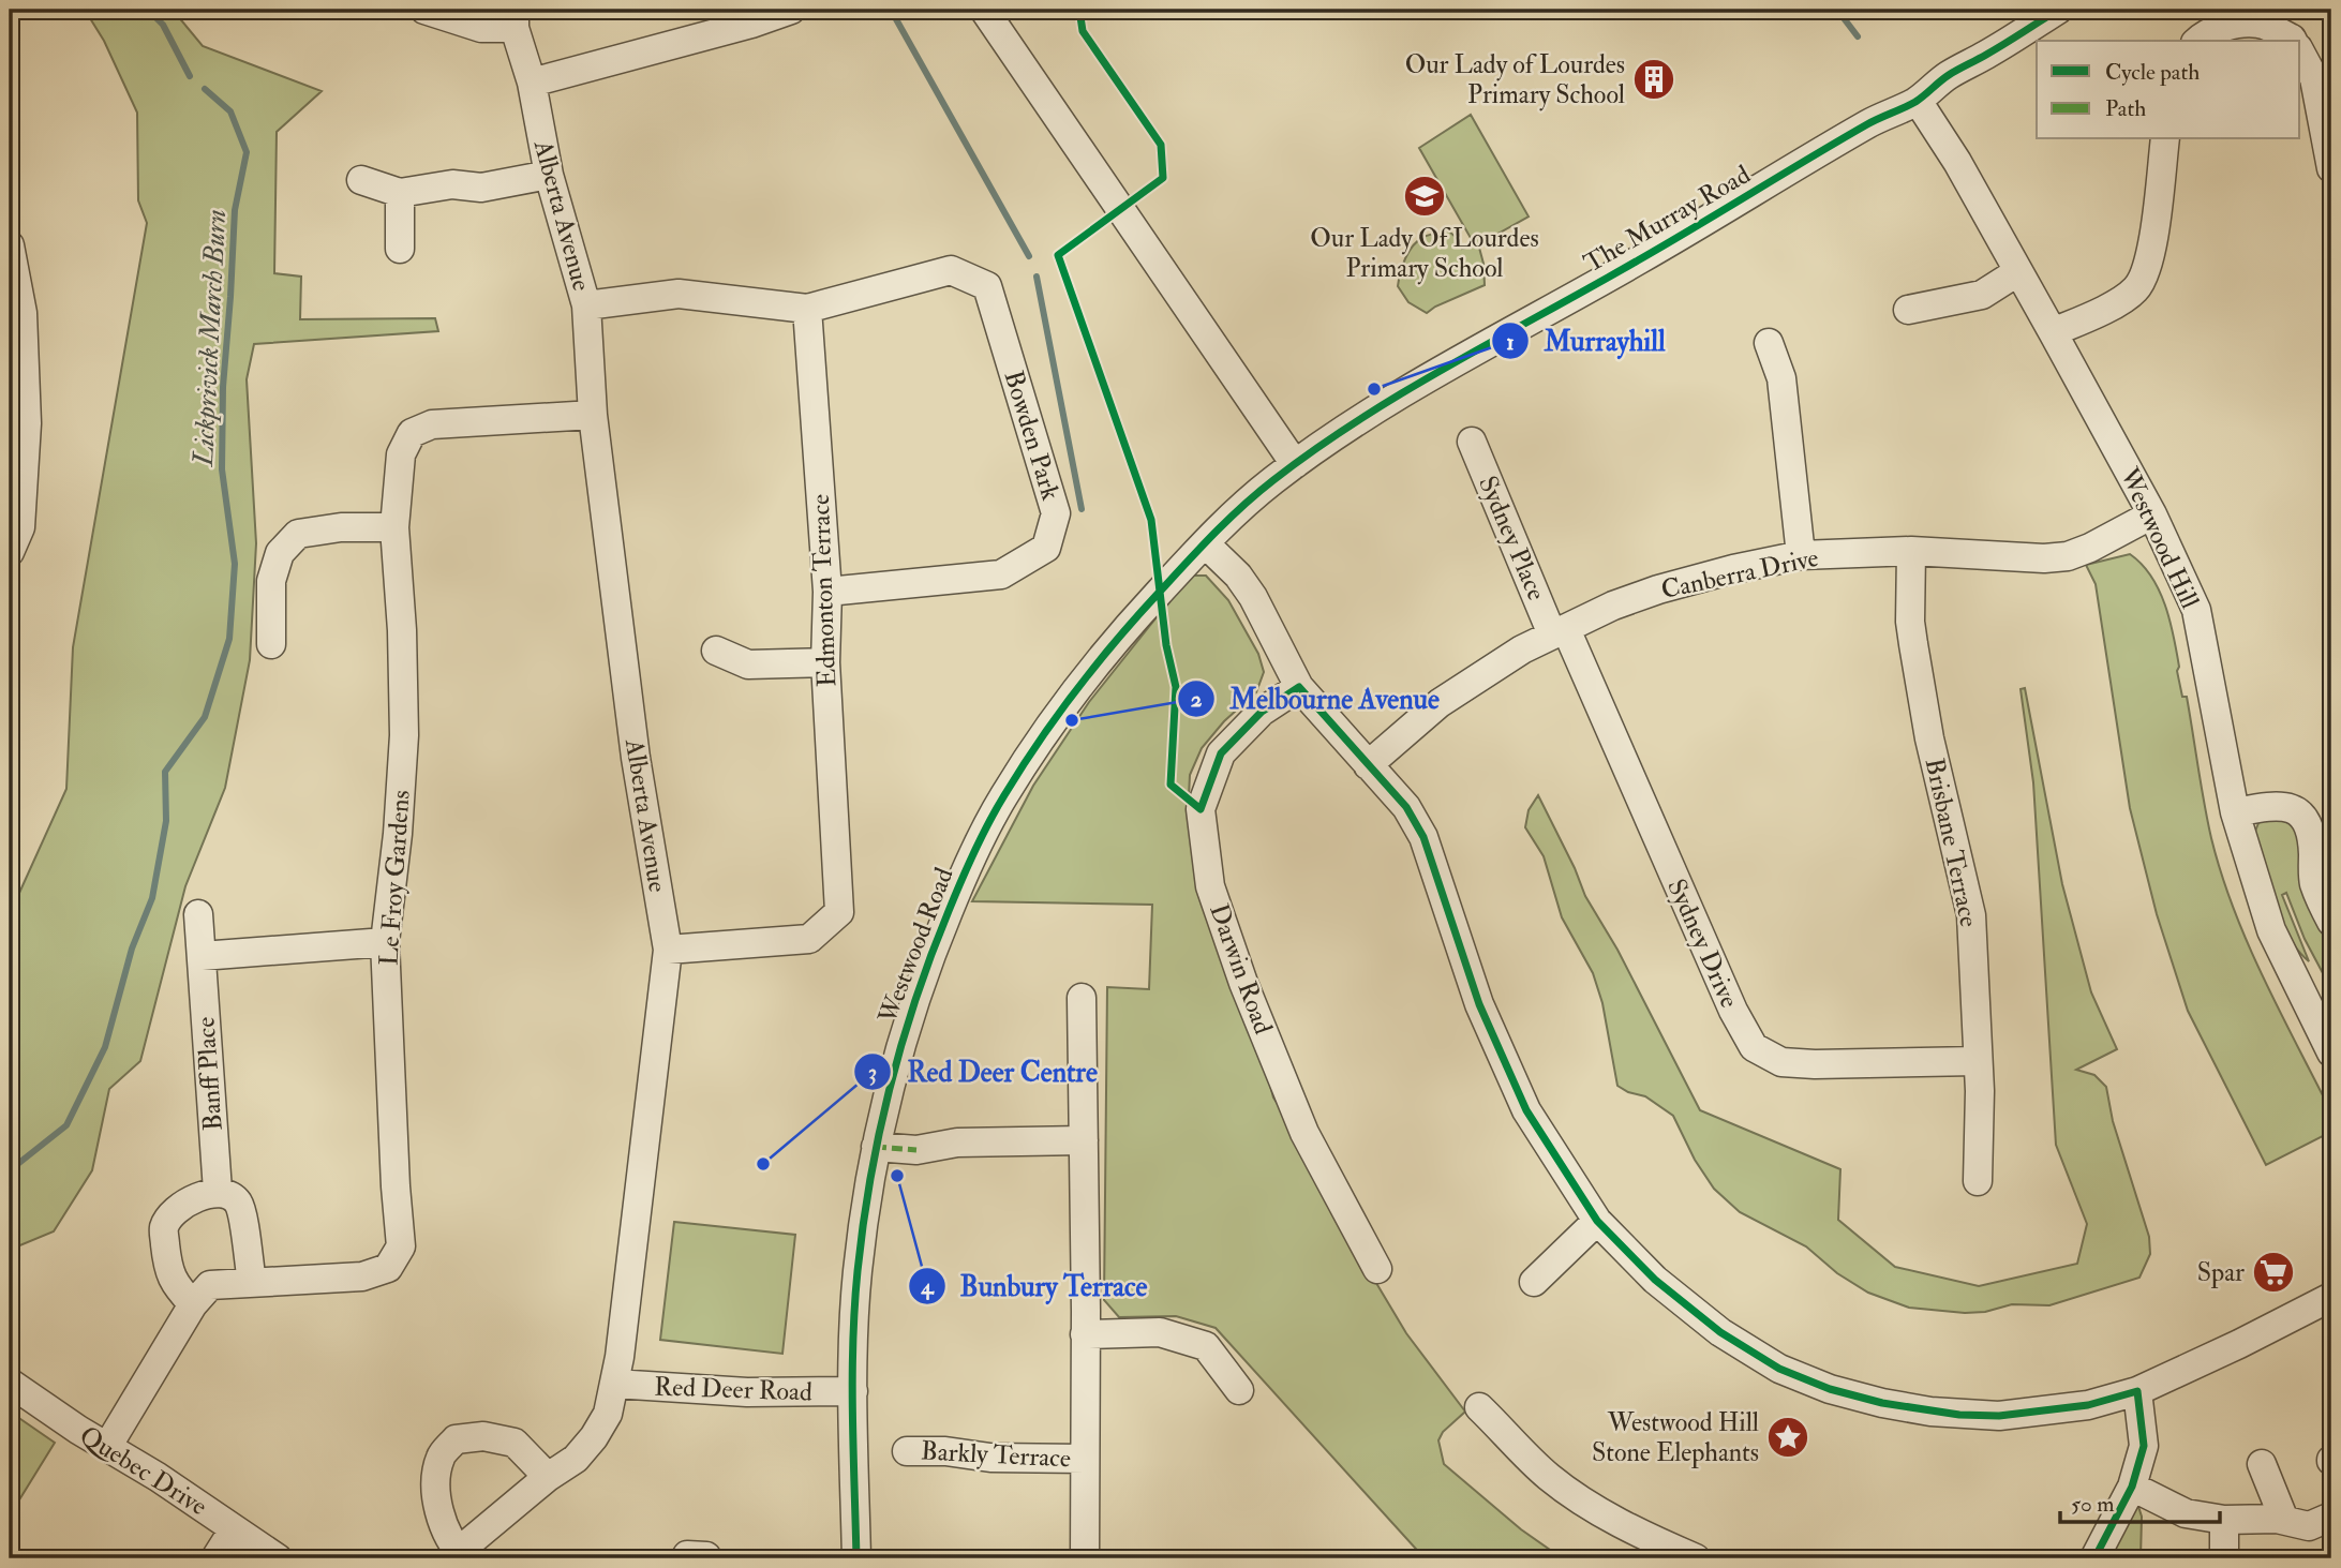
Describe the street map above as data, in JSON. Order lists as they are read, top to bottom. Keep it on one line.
{"streets":{"street":["Alberta Avenue","The Murray Road","Bowden Park","Sydney Place","Westwood Hill","Canberra Drive","Edmonton Terrace","Brisbane Terrace","Le Froy Gardens","Sydney Drive","Westwood Road","Darwin Road","Banff Place","Red Deer Road","Barkly Terrace","Quebec Drive"]},"crossings":[["Alberta Avenue","Edmonton Terrace"],["Alberta Avenue","Le Froy Gardens"],["Alberta Avenue","Red Deer Road"],["The Murray Road","Westwood Hill"],["The Murray Road","Westwood Road"],["Bowden Park","Edmonton Terrace"],["Sydney Place","Canberra Drive"],["Sydney Place","Sydney Drive"],["Westwood Hill","Canberra Drive"],["Canberra Drive","Brisbane Terrace"],["Canberra Drive","Sydney Drive"],["Brisbane Terrace","Sydney Drive"],["Le Froy Gardens","Quebec Drive"],["Westwood Road","Red Deer Road"]],"water":["Lickprivick March Burn"],"places":{"building":["Our Lady of Lourdes Primary School"],"school or university":["Our Lady Of Lourdes Primary School"],"other":["Murrayhill","Melbourne Avenue","Red Deer Centre","Bunbury Terrace"],"supermarket":["Spar"],"place":["Westwood Hill Stone Elephants"]},"legend":["Cycle path","Path"],"scale_bar":"50 m"}
